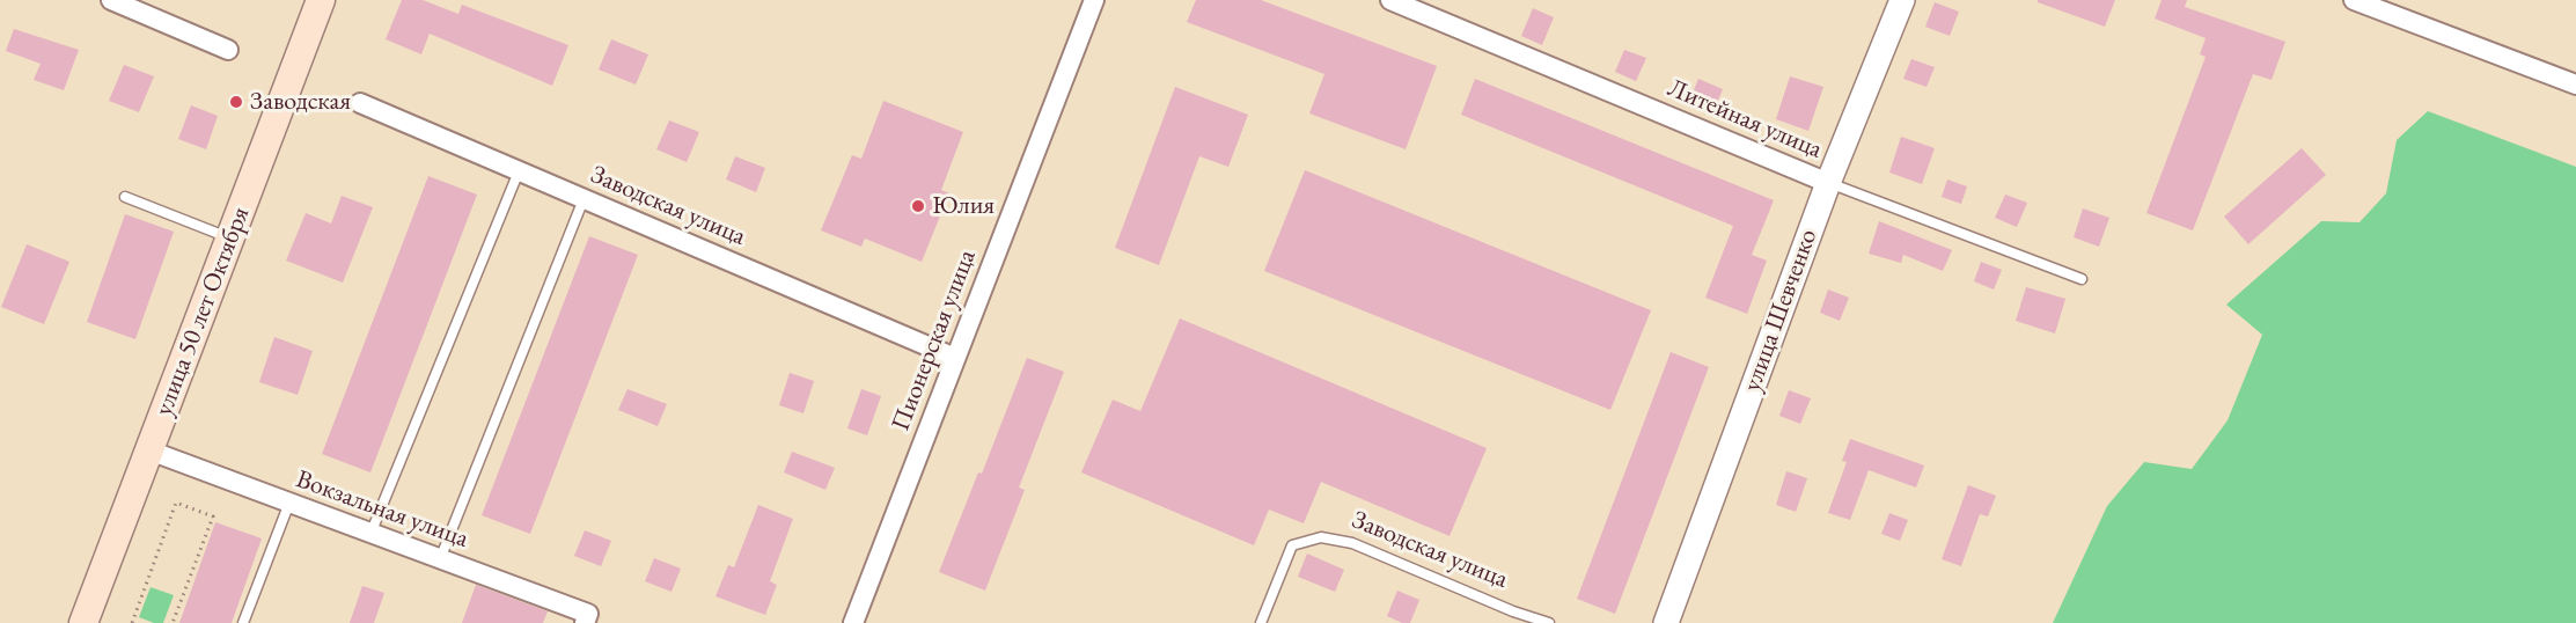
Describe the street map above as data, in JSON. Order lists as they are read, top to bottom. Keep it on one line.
{"streets":{"main road":["улица 50 лет Октября"],"street":["Литейная улица","Заводская улица","улица Шевченко","Пионерская улица","Вокзальная улица"]},"crossings":[["Литейная улица","улица Шевченко"],["Заводская улица","Пионерская улица"],["улица 50 лет Октября","Вокзальная улица"]],"places":["Заводская","Юлия"]}
